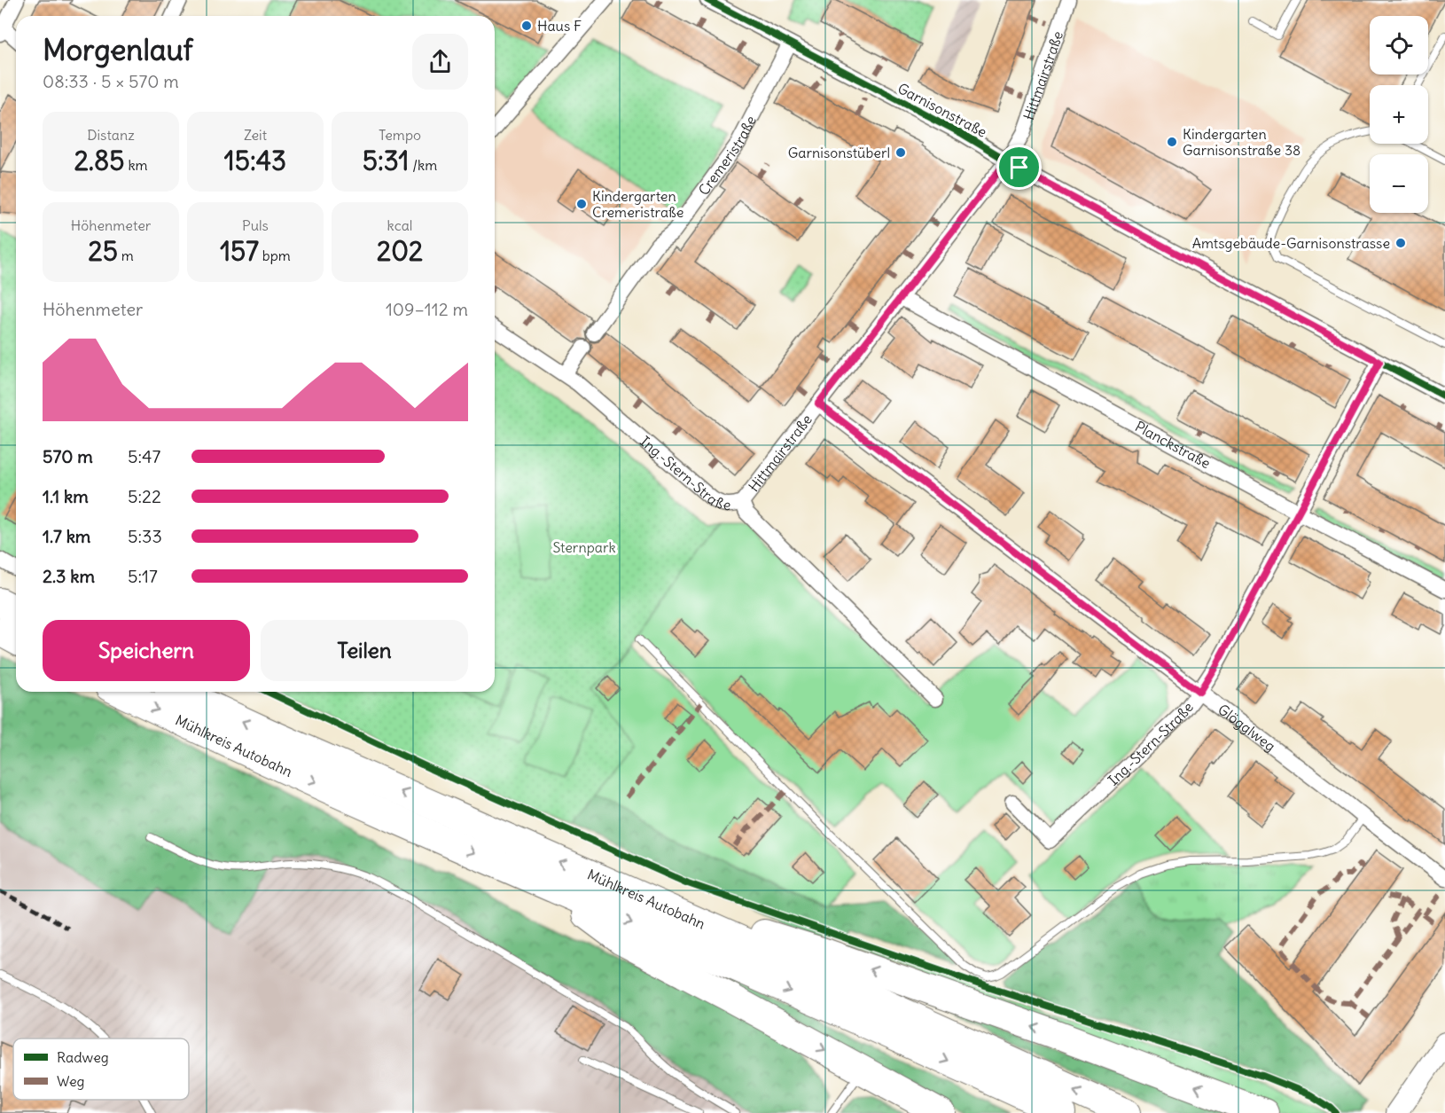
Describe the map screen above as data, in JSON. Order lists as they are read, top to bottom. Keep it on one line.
{"streets":{"highway":["Mühlkreis Autobahn"],"street":["Hittmairstraße","Garnisonstraße","Cremeristraße","Planckstraße","Ing.-Stern-Straße","Glögglweg"]},"crossings":[["Hittmairstraße","Garnisonstraße"],["Hittmairstraße","Planckstraße"],["Hittmairstraße","Ing.-Stern-Straße"],["Hittmairstraße","Glögglweg"],["Garnisonstraße","Cremeristraße"],["Garnisonstraße","Ing.-Stern-Straße"],["Planckstraße","Ing.-Stern-Straße"],["Ing.-Stern-Straße","Glögglweg"]],"parks":["Sternpark"],"places":["Haus F","Kindergarten Garnisonstraße 38","Garnisonstüberl","Kindergarten Cremeristraße","Amtsgebäude-Garnisonstrasse"],"legend":["Radweg","Weg"],"page":{"map_buttons":["+","−"],"heading":["Morgenlauf","08:33 · 5 × 570 m"],"stats":[["Distanz","2.85 km"],["Zeit","15:43"],["Tempo","5:31 /km"],["Höhenmeter","25 m"],["Puls","157 bpm"],["kcal","202"]],"chart":["Höhenmeter","109–112 m"],"list":[{"name":"570 m","note":"5:47"},{"name":"1.1 km","note":"5:22"},{"name":"1.7 km","note":"5:33"},{"name":"2.3 km","note":"5:17"}],"buttons":["Speichern","Teilen"]}}
